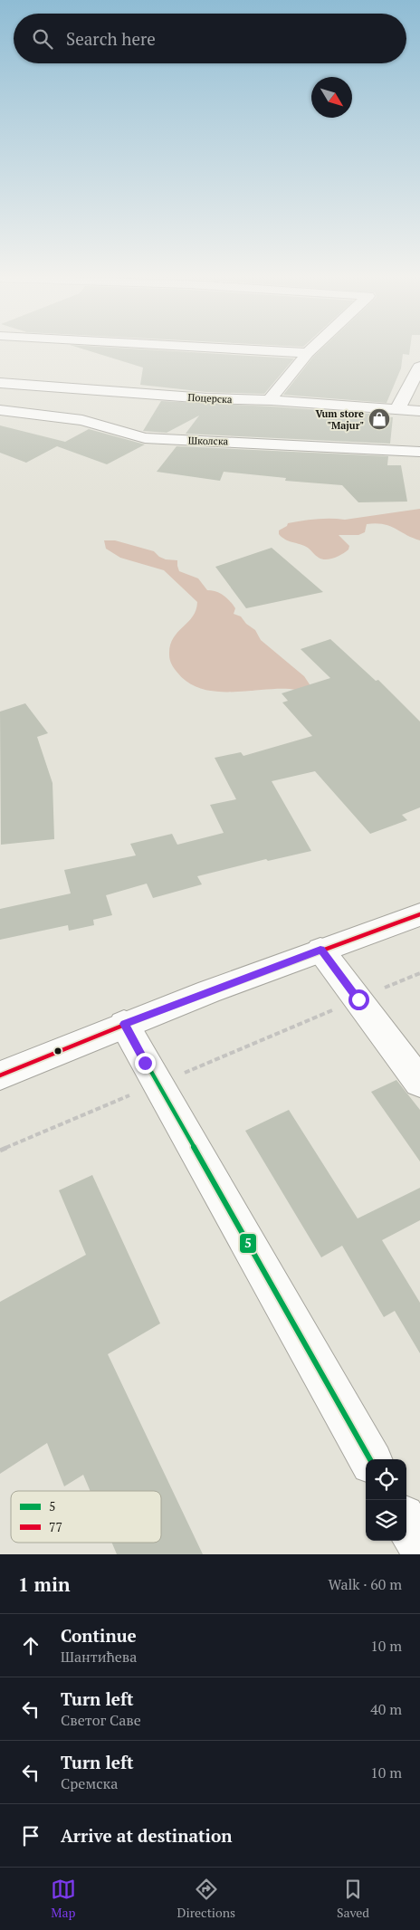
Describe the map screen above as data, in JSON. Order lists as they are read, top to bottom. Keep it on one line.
{"streets":{"street":["Поцерска","Школска"]},"places":{"shop":["Vum store \"Majur\""]},"lines":["transit line 77","transit line 5"],"legend":["5","77"],"north":"bottom right","page":{"search":"Search here","heading":["1 min","Walk · 60 m"],"list":[["Continue","Шантићева","10 m"],["Turn left","Светог Саве","40 m"],["Turn left","Сремска","10 m"],"Arrive at destination"],"nav":["Map","Directions","Saved"]}}
